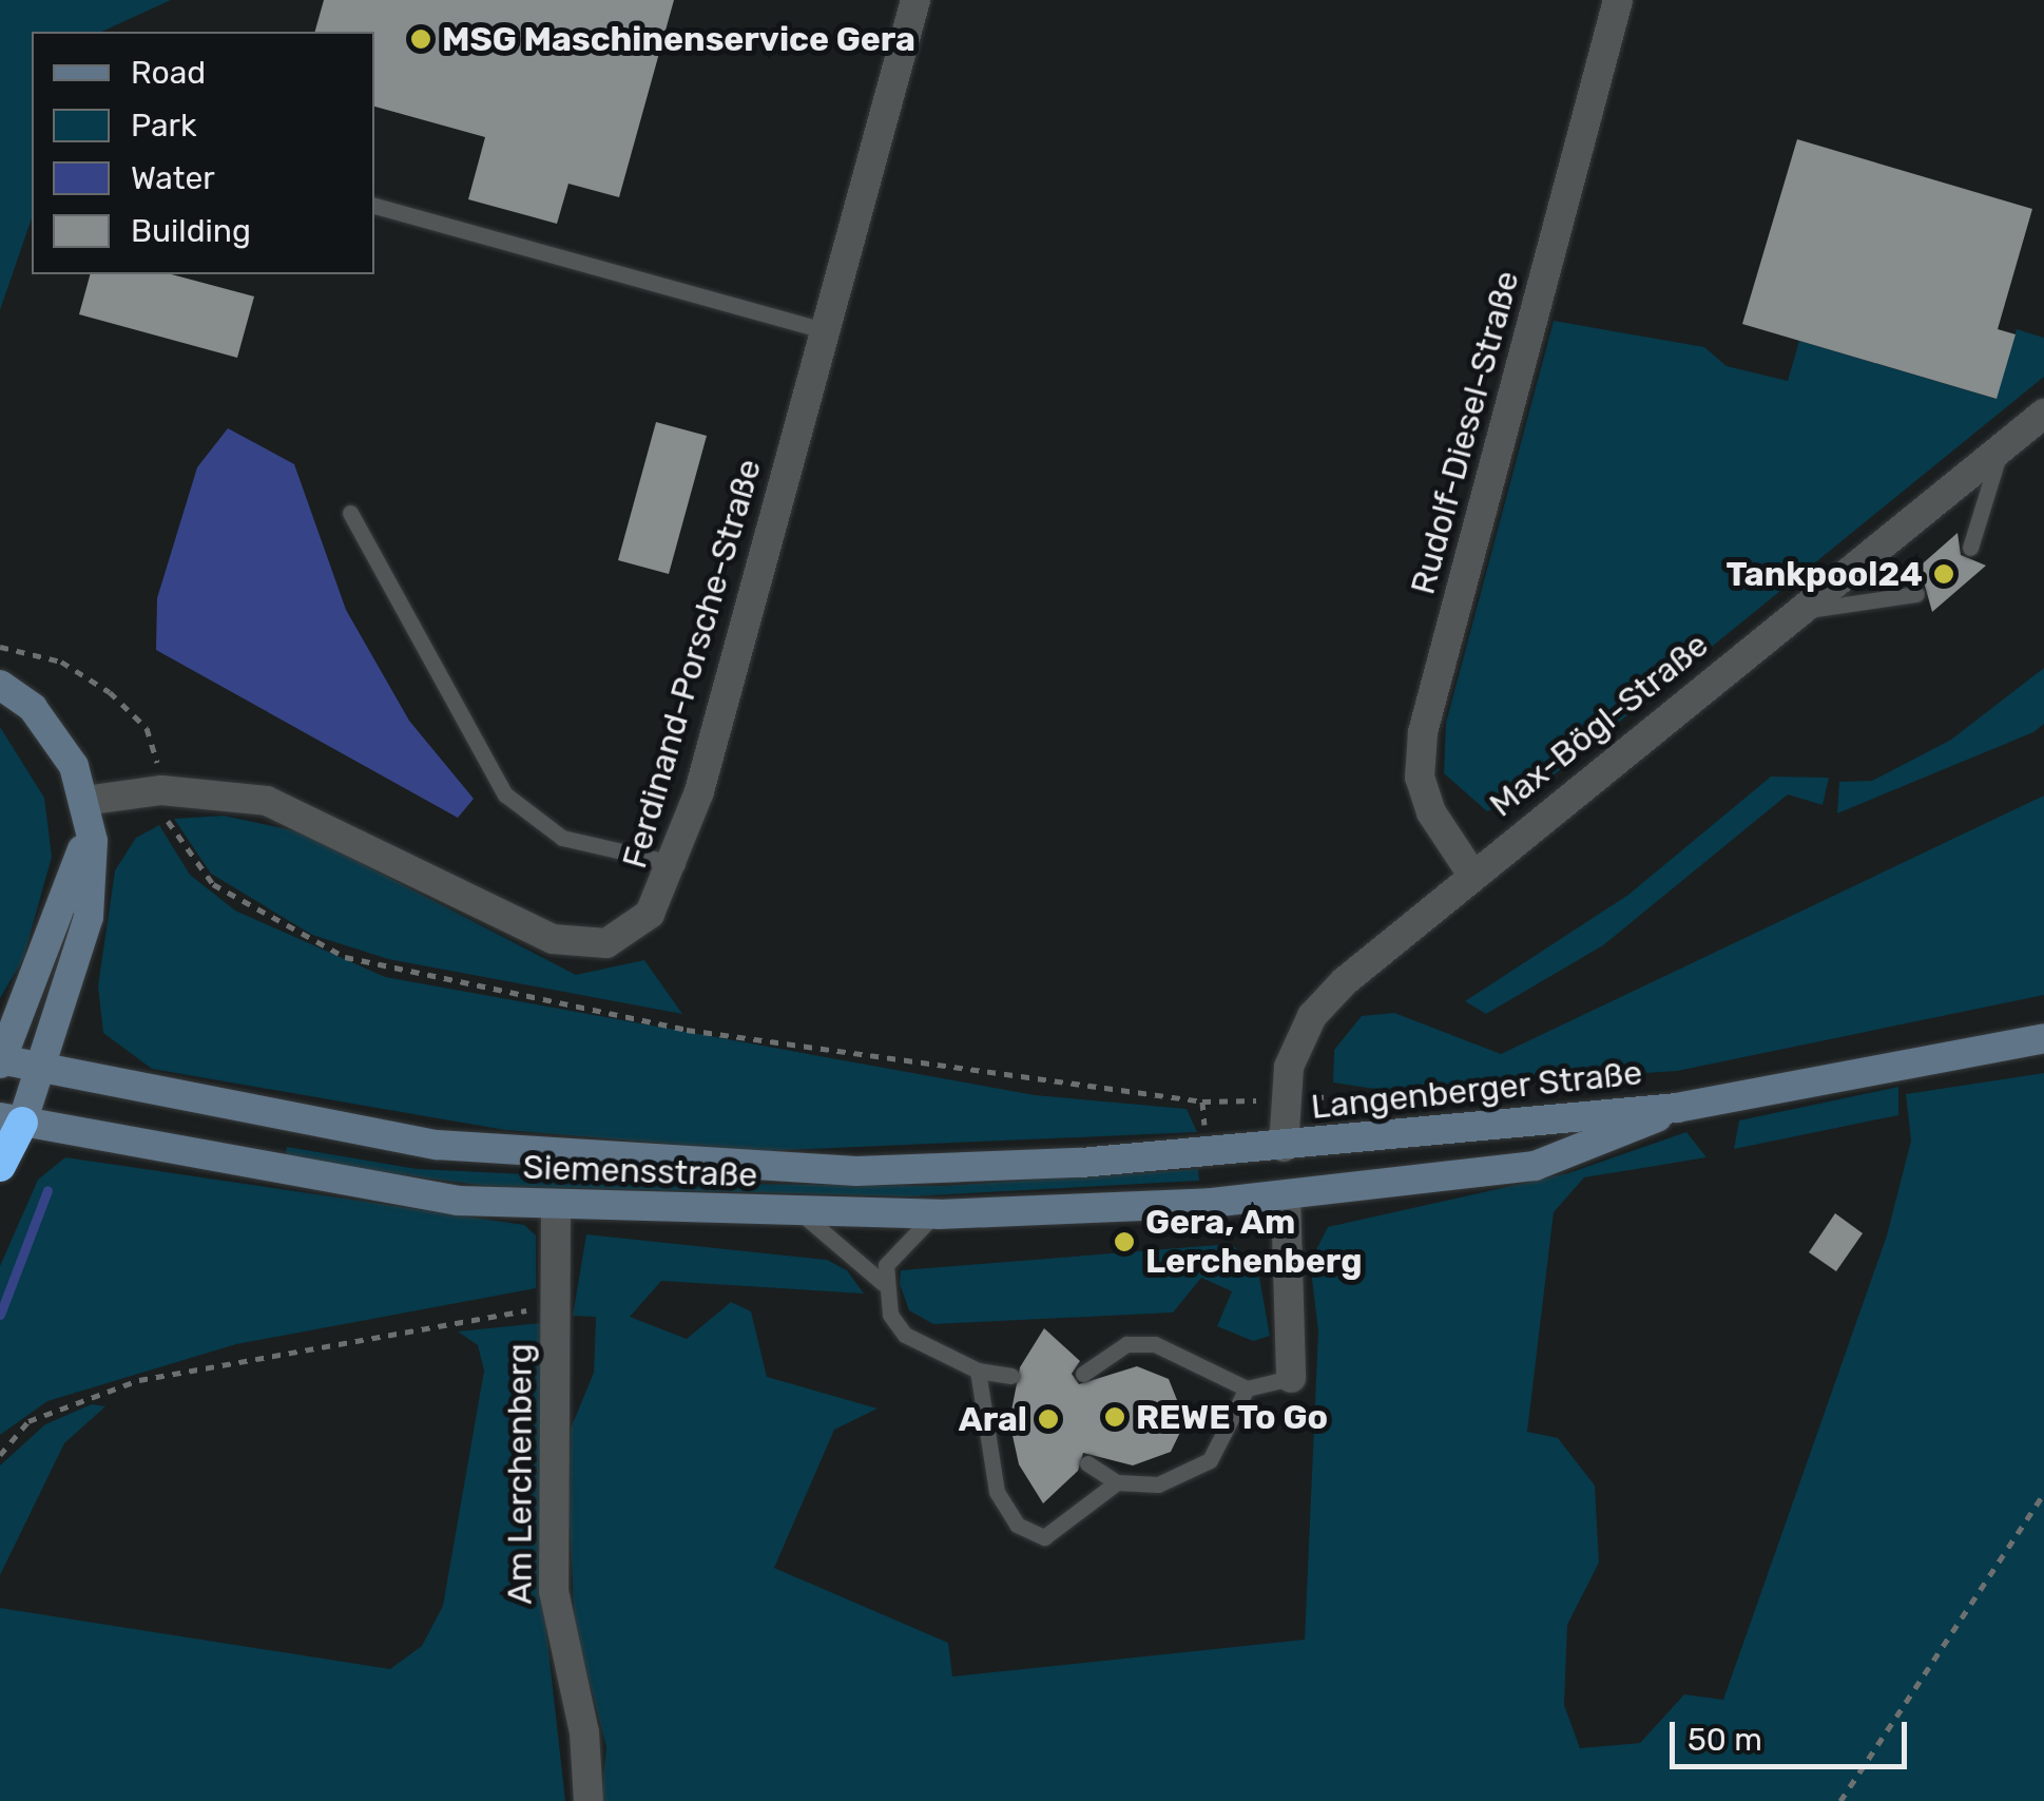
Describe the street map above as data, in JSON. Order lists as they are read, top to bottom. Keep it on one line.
{"streets":{"main road":["Langenberger Straße","Siemensstraße"],"street":["Rudolf-Diesel-Straße","Ferdinand-Porsche-Straße","Max-Bögl-Straße","Am Lerchenberg"]},"crossings":[["Rudolf-Diesel-Straße","Max-Bögl-Straße"],["Ferdinand-Porsche-Straße","Siemensstraße"],["Max-Bögl-Straße","Langenberger Straße"],["Max-Bögl-Straße","Siemensstraße"],["Langenberger Straße","Siemensstraße"],["Siemensstraße","Am Lerchenberg"]],"places":["MSG Maschinenservice Gera","Tankpool24","Gera, Am Lerchenberg","REWE To Go","Aral"],"legend":["Road","Park","Water","Building"],"scale_bar":"50 m"}
